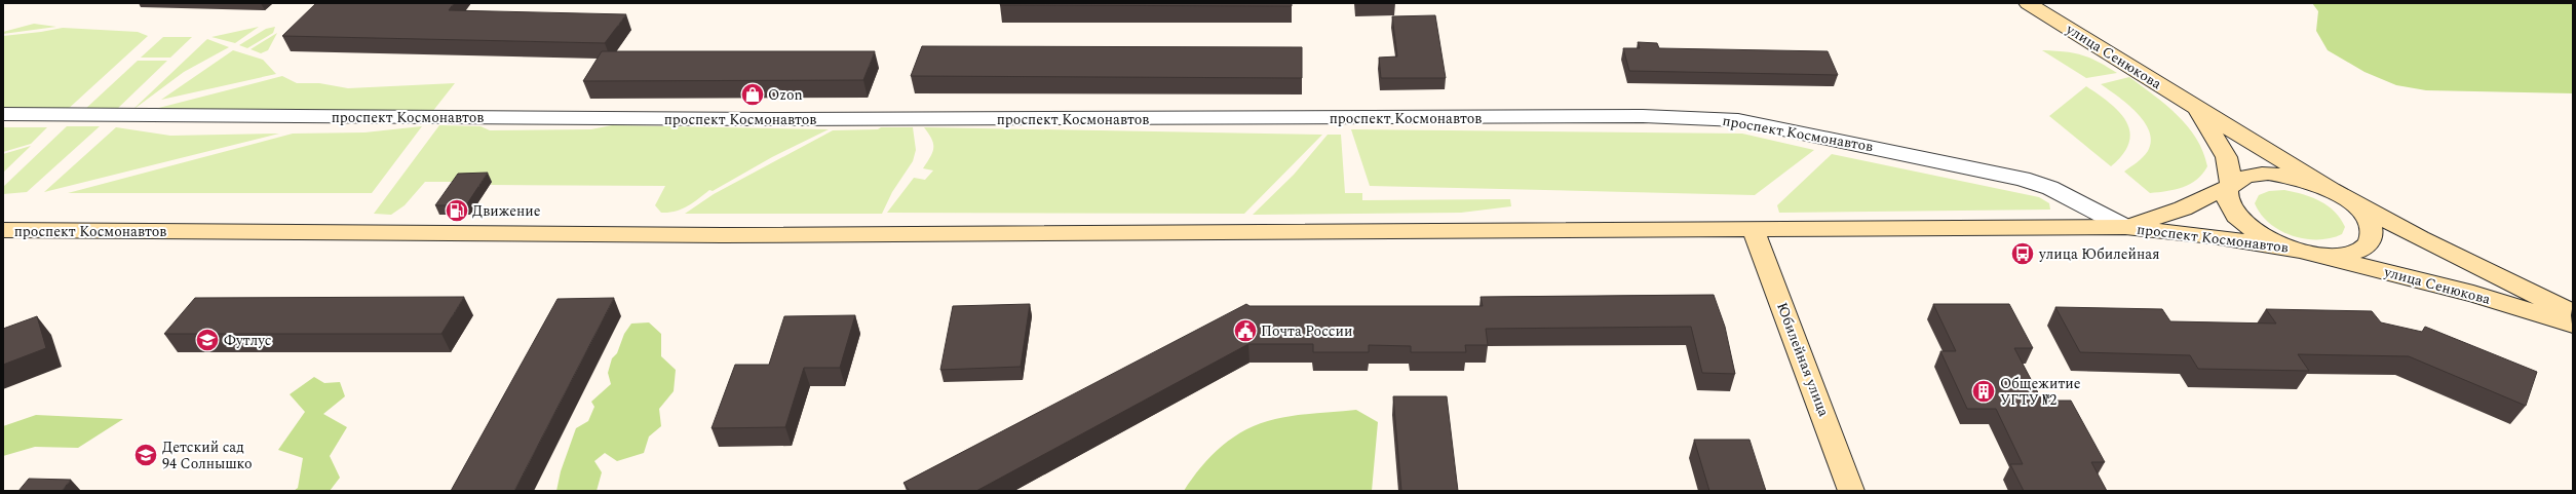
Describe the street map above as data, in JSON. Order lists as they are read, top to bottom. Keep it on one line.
{"streets":{"main road":["улица Сенюкова","проспект Космонавтов","Юбилейная улица"]},"crossings":[["улица Сенюкова","проспект Космонавтов"],["проспект Космонавтов","Юбилейная улица"]],"places":{"shop":["Ozon"],"fuel station":["Движение"],"bus stop":["улица Юбилейная"],"public building":["Почта России"],"school or university":["Футлус","Детский сад 94 Солнышко"],"building":["Общежитие УГТУ №2"]}}
